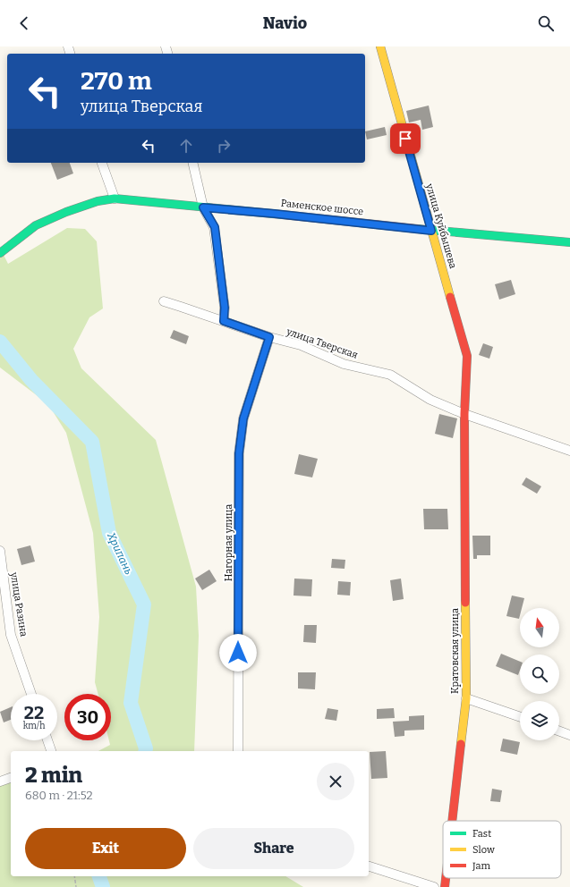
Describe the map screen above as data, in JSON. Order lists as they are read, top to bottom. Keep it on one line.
{"streets":{"street":["Раменское шоссе","улица Куйбышева","улица Тверская","Нагорная улица","улица Разина","Кратовская улица"]},"crossings":[["Раменское шоссе","улица Куйбышева"],["улица Куйбышева","улица Тверская"],["улица Куйбышева","Кратовская улица"],["улица Тверская","Нагорная улица"],["улица Тверская","Кратовская улица"]],"water":["Хрипань"],"legend":["Fast","Slow","Jam"],"north":"top","page":{"header":"Navio","turn":["270 m","улица Тверская"],"speed":"22 km/h","limit":"30","heading":["2 min","680 m · 21:52"],"buttons":["Exit","Share"]}}
